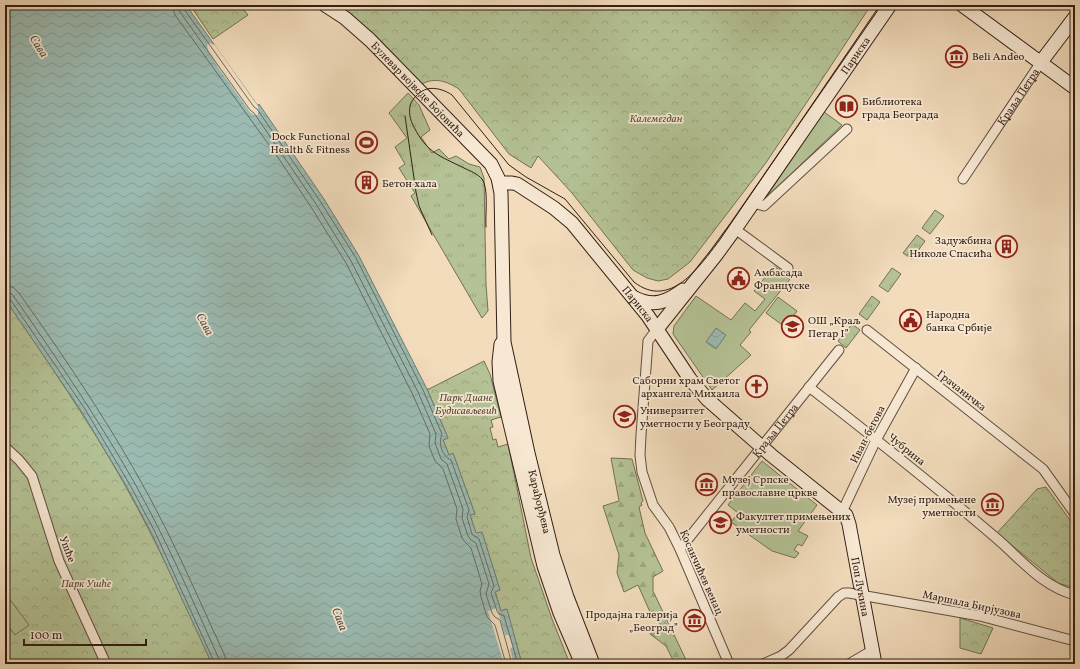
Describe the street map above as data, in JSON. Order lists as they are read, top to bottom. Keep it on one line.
{"streets":{"street":["Париска","Булевар војводе Бојовића","Краља Петра","Грачаничка","Иван-бегова","Чубрина","Карађорђева","Ушће","Косанчићев венац","Поп Лукина","Маршала Бирјузова"]},"crossings":[["Париска","Булевар војводе Бојовића"],["Париска","Карађорђева"],["Париска","Косанчићев венац"],["Булевар војводе Бојовића","Карађорђева"],["Краља Петра","Чубрина"],["Краља Петра","Косанчићев венац"],["Грачаничка","Иван-бегова"],["Иван-бегова","Чубрина"],["Иван-бегова","Поп Лукина"],["Поп Лукина","Маршала Бирјузова"]],"water":["Сава"],"parks":["Калемегдан","Парк Диане Будисављевић","Парк Ушће"],"places":{"museum":["Beli Anđeo","Музеј Српске православне цркве","Музеј примењене уметности","Продајна галерија „Београд”"],"library":["Библиотека града Београда"],"sports":["Dock Functional Health & Fitness"],"building":["Бетон хала","Задужбина Николе Спасића"],"public building":["Амбасада Француске","Народна банка Србије"],"school or university":["ОШ „Краљ Петар I”","Универзитет уметности у Београду","Факултет примењених уметности"],"church":["Саборни храм Светог архангела Михаила"]},"scale_bar":"100 m"}
